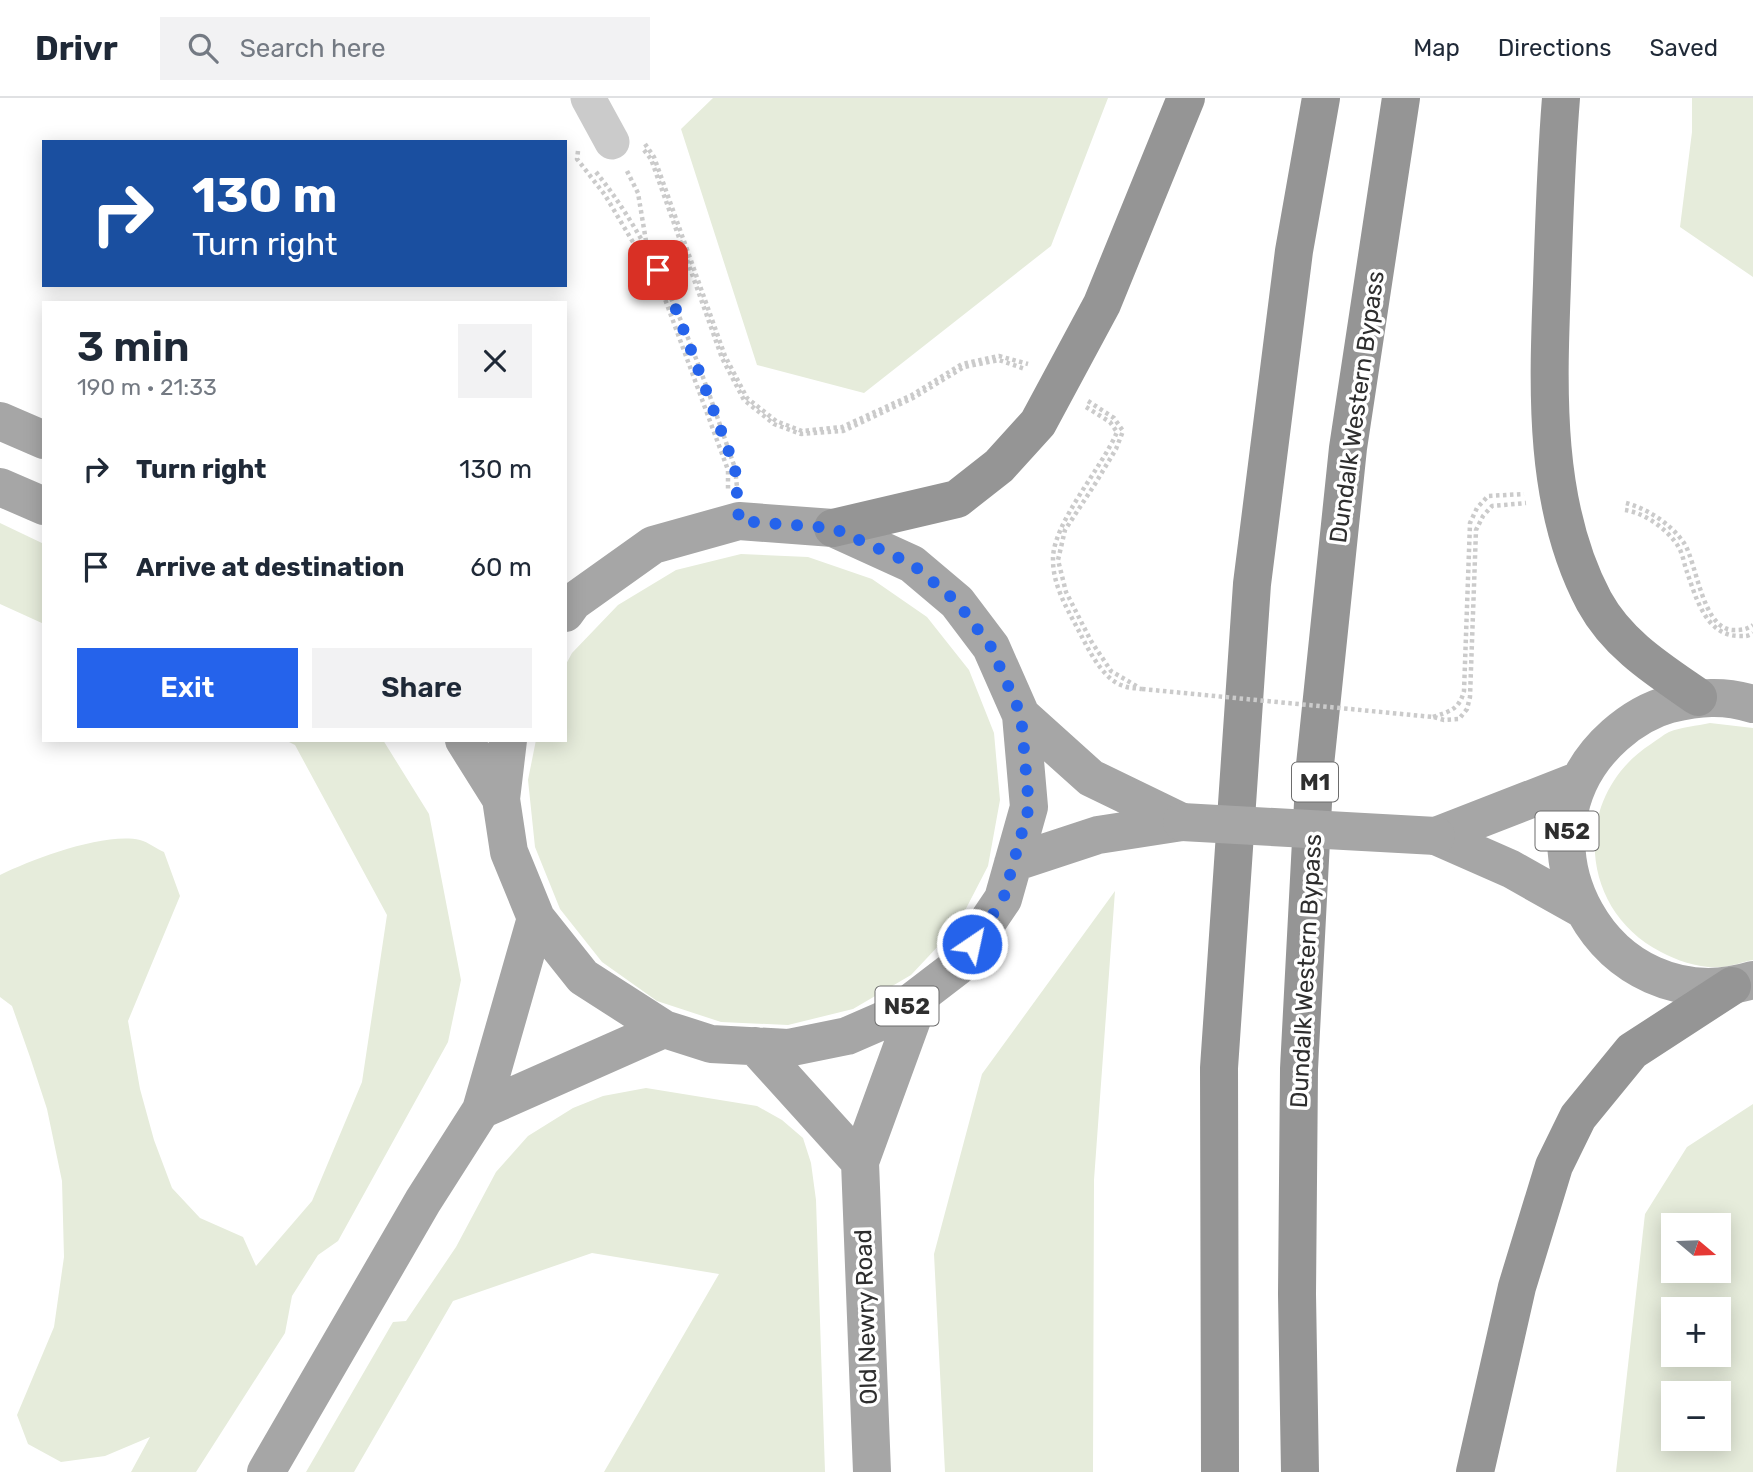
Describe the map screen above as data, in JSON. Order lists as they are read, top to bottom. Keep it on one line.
{"streets":{"highway":["Dundalk Western Bypass","M1"],"main road":["N52","Old Newry Road"]},"crossings":[["N52","Old Newry Road"]],"north":"right","page":{"header":"Drivr","search":"Search here","nav":["Map","Directions","Saved"],"turn":["130 m","Turn right"],"heading":["3 min","190 m · 21:33"],"list":[{"name":"Turn right","value":"130 m"},{"name":"Arrive at destination","value":"60 m"}],"buttons":["Exit","Share"],"map_buttons":["+","−"]}}
